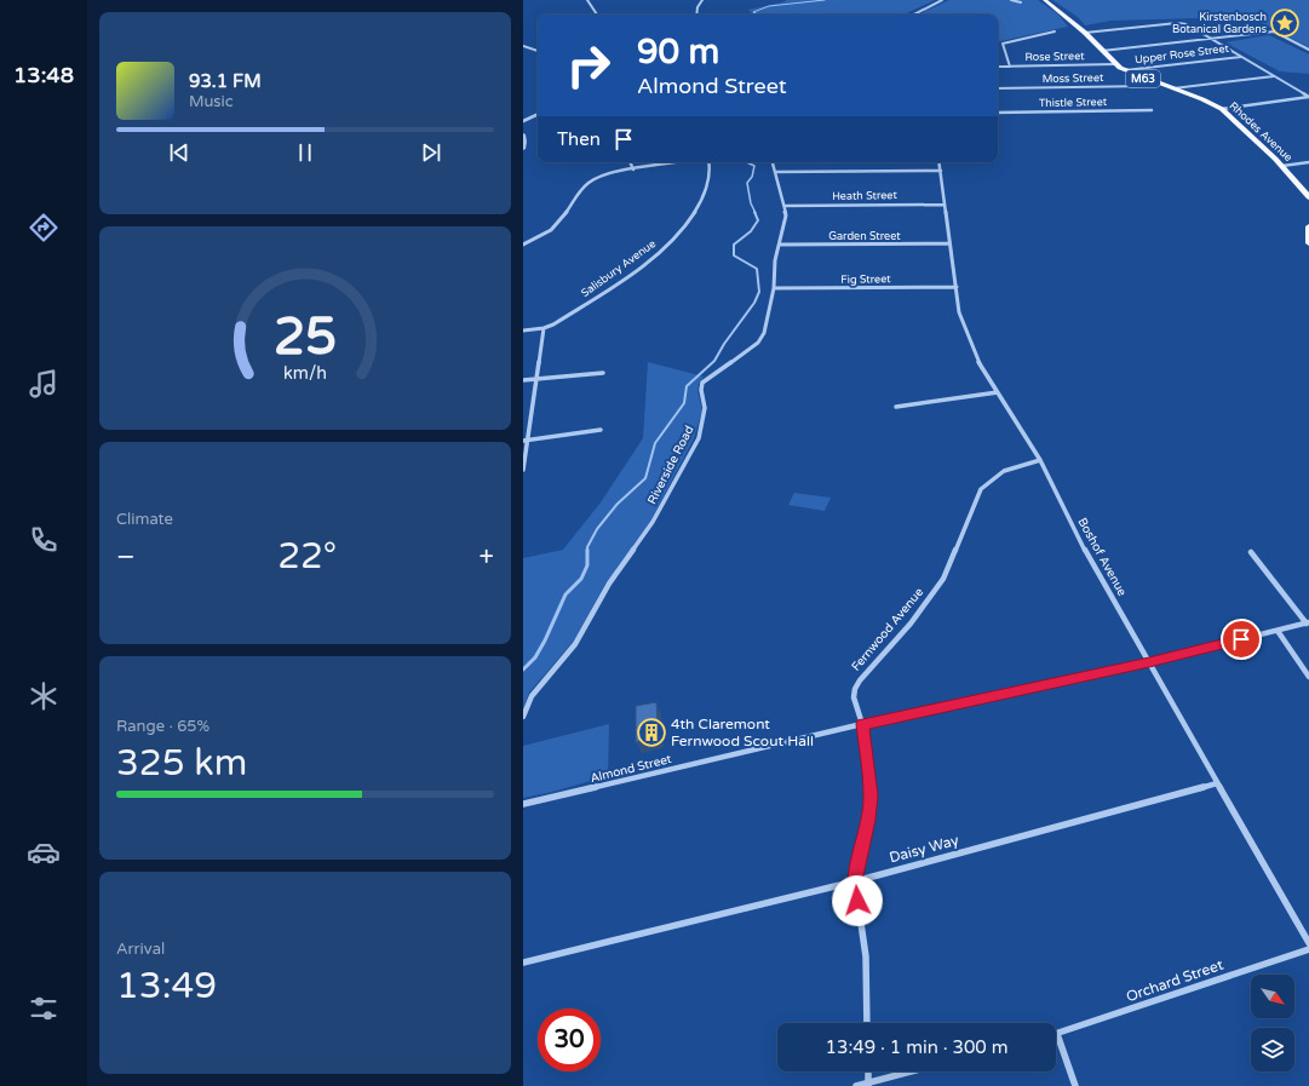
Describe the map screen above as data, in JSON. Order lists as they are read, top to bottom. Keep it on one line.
{"streets":{"main road":["M63","Rhodes Avenue"],"street":["Upper Rose Street","Rose Street","Moss Street","Thistle Street","Heath Street","Garden Street","Salisbury Avenue","Fig Street","Riverside Road","Boshof Avenue","Fernwood Avenue","Almond Street","Daisy Way","Orchard Street"]},"crossings":[["Upper Rose Street","Rhodes Avenue"],["Rose Street","Rhodes Avenue"],["Heath Street","Riverside Road"],["Heath Street","Boshof Avenue"],["Garden Street","Riverside Road"],["Garden Street","Boshof Avenue"],["Fig Street","Riverside Road"],["Fig Street","Boshof Avenue"],["Boshof Avenue","Fernwood Avenue"],["Boshof Avenue","Almond Street"],["Boshof Avenue","Daisy Way"],["Fernwood Avenue","Almond Street"],["Fernwood Avenue","Daisy Way"]],"places":{"place":["Kirstenbosch Botanical Gardens"],"building":["4th Claremont Fernwood Scout Hall"]},"north":"bottom right","page":{"tabs":"13:48","turn":["90 m","Almond Street"],"song":["93.1 FM","Music"],"then":"Then","tile":["Climate",["Range · 65%","325 km"],["Arrival","13:49"]],"heat":["−","22°","+"],"limit":"30","trip":"13:49 · 1 min · 300 m","gauge":["25","km/h"]}}
